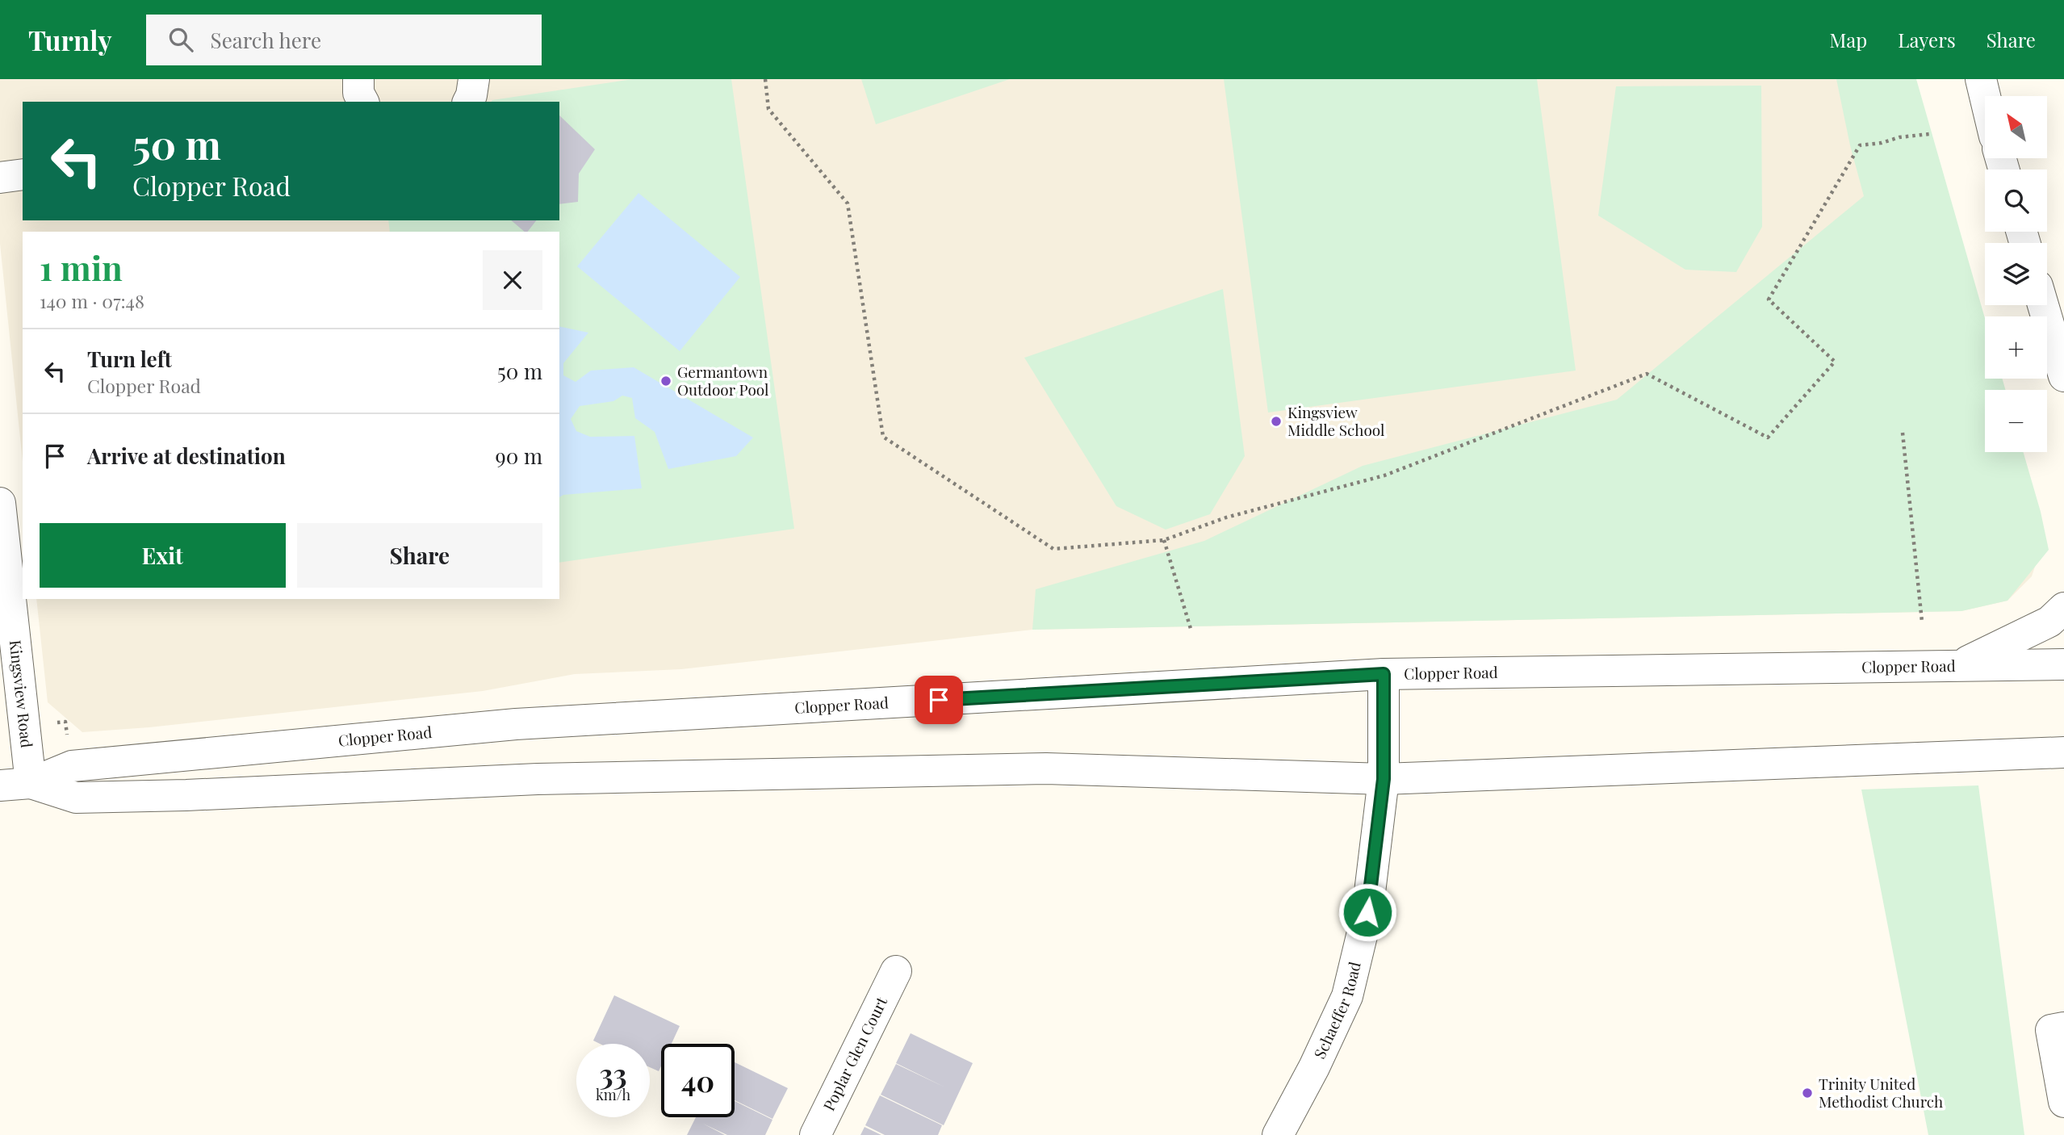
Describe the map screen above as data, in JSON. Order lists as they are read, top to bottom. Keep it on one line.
{"streets":{"main road":["Clopper Road","Kingsview Road","Schaeffer Road","Poplar Glen Court"]},"crossings":[["Clopper Road","Kingsview Road"],["Clopper Road","Schaeffer Road"]],"places":["Germantown Outdoor Pool","Kingsview Middle School","Trinity United Methodist Church"],"north":"top left","page":{"header":"Turnly","search":"Search here","nav":["Map","Layers","Share"],"map_buttons":["+","−"],"turn":["50 m","Clopper Road"],"heading":["1 min","140 m · 07:48"],"list":[{"name":"Turn left","note":"Clopper Road","value":"50 m"},{"name":"Arrive at destination","value":"90 m"}],"buttons":["Exit","Share"],"speed":"33 km/h","limit":"40"}}
